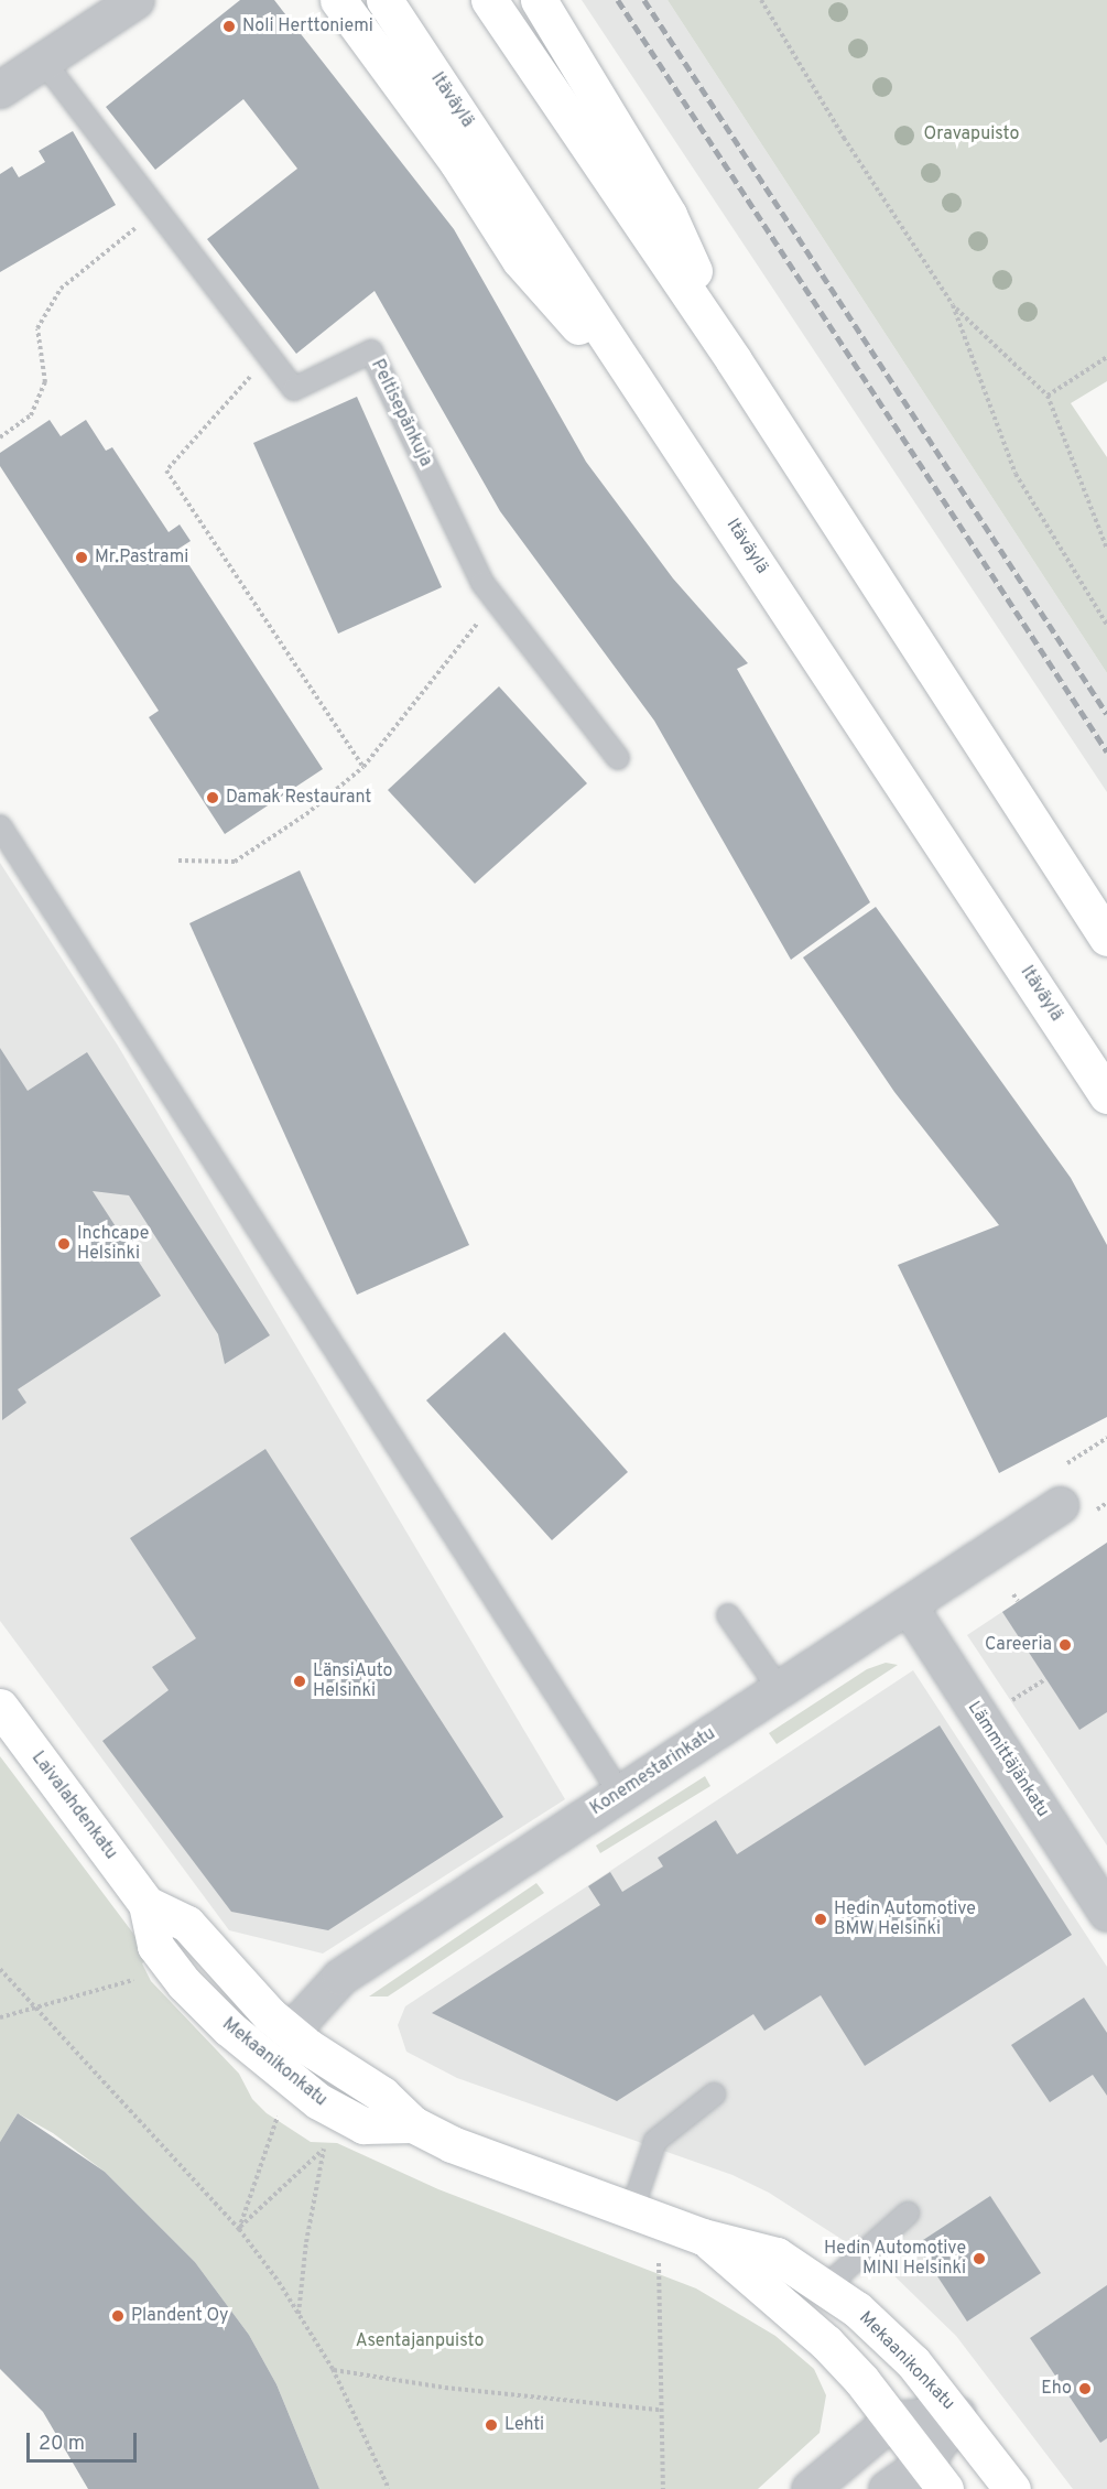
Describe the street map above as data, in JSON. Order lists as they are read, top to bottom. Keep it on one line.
{"streets":{"main road":["Itäväylä","Laivalahdenkatu","Mekaanikonkatu"],"street":["Lämmittäjänkatu","Konemestarinkatu"],"lane":["Peltisepänkuja"]},"crossings":[["Lämmittäjänkatu","Konemestarinkatu"],["Konemestarinkatu","Mekaanikonkatu"],["Laivalahdenkatu","Mekaanikonkatu"]],"parks":["Oravapuisto","Asentajanpuisto"],"places":["Noli Herttoniemi","Mr.Pastrami","Damak Restaurant","Inchcape Helsinki","Careeria","LänsiAuto Helsinki","Hedin Automotive BMW Helsinki","Hedin Automotive MINI Helsinki","Plandent Oy","Eho","Lehti"],"scale_bar":"20 m"}
